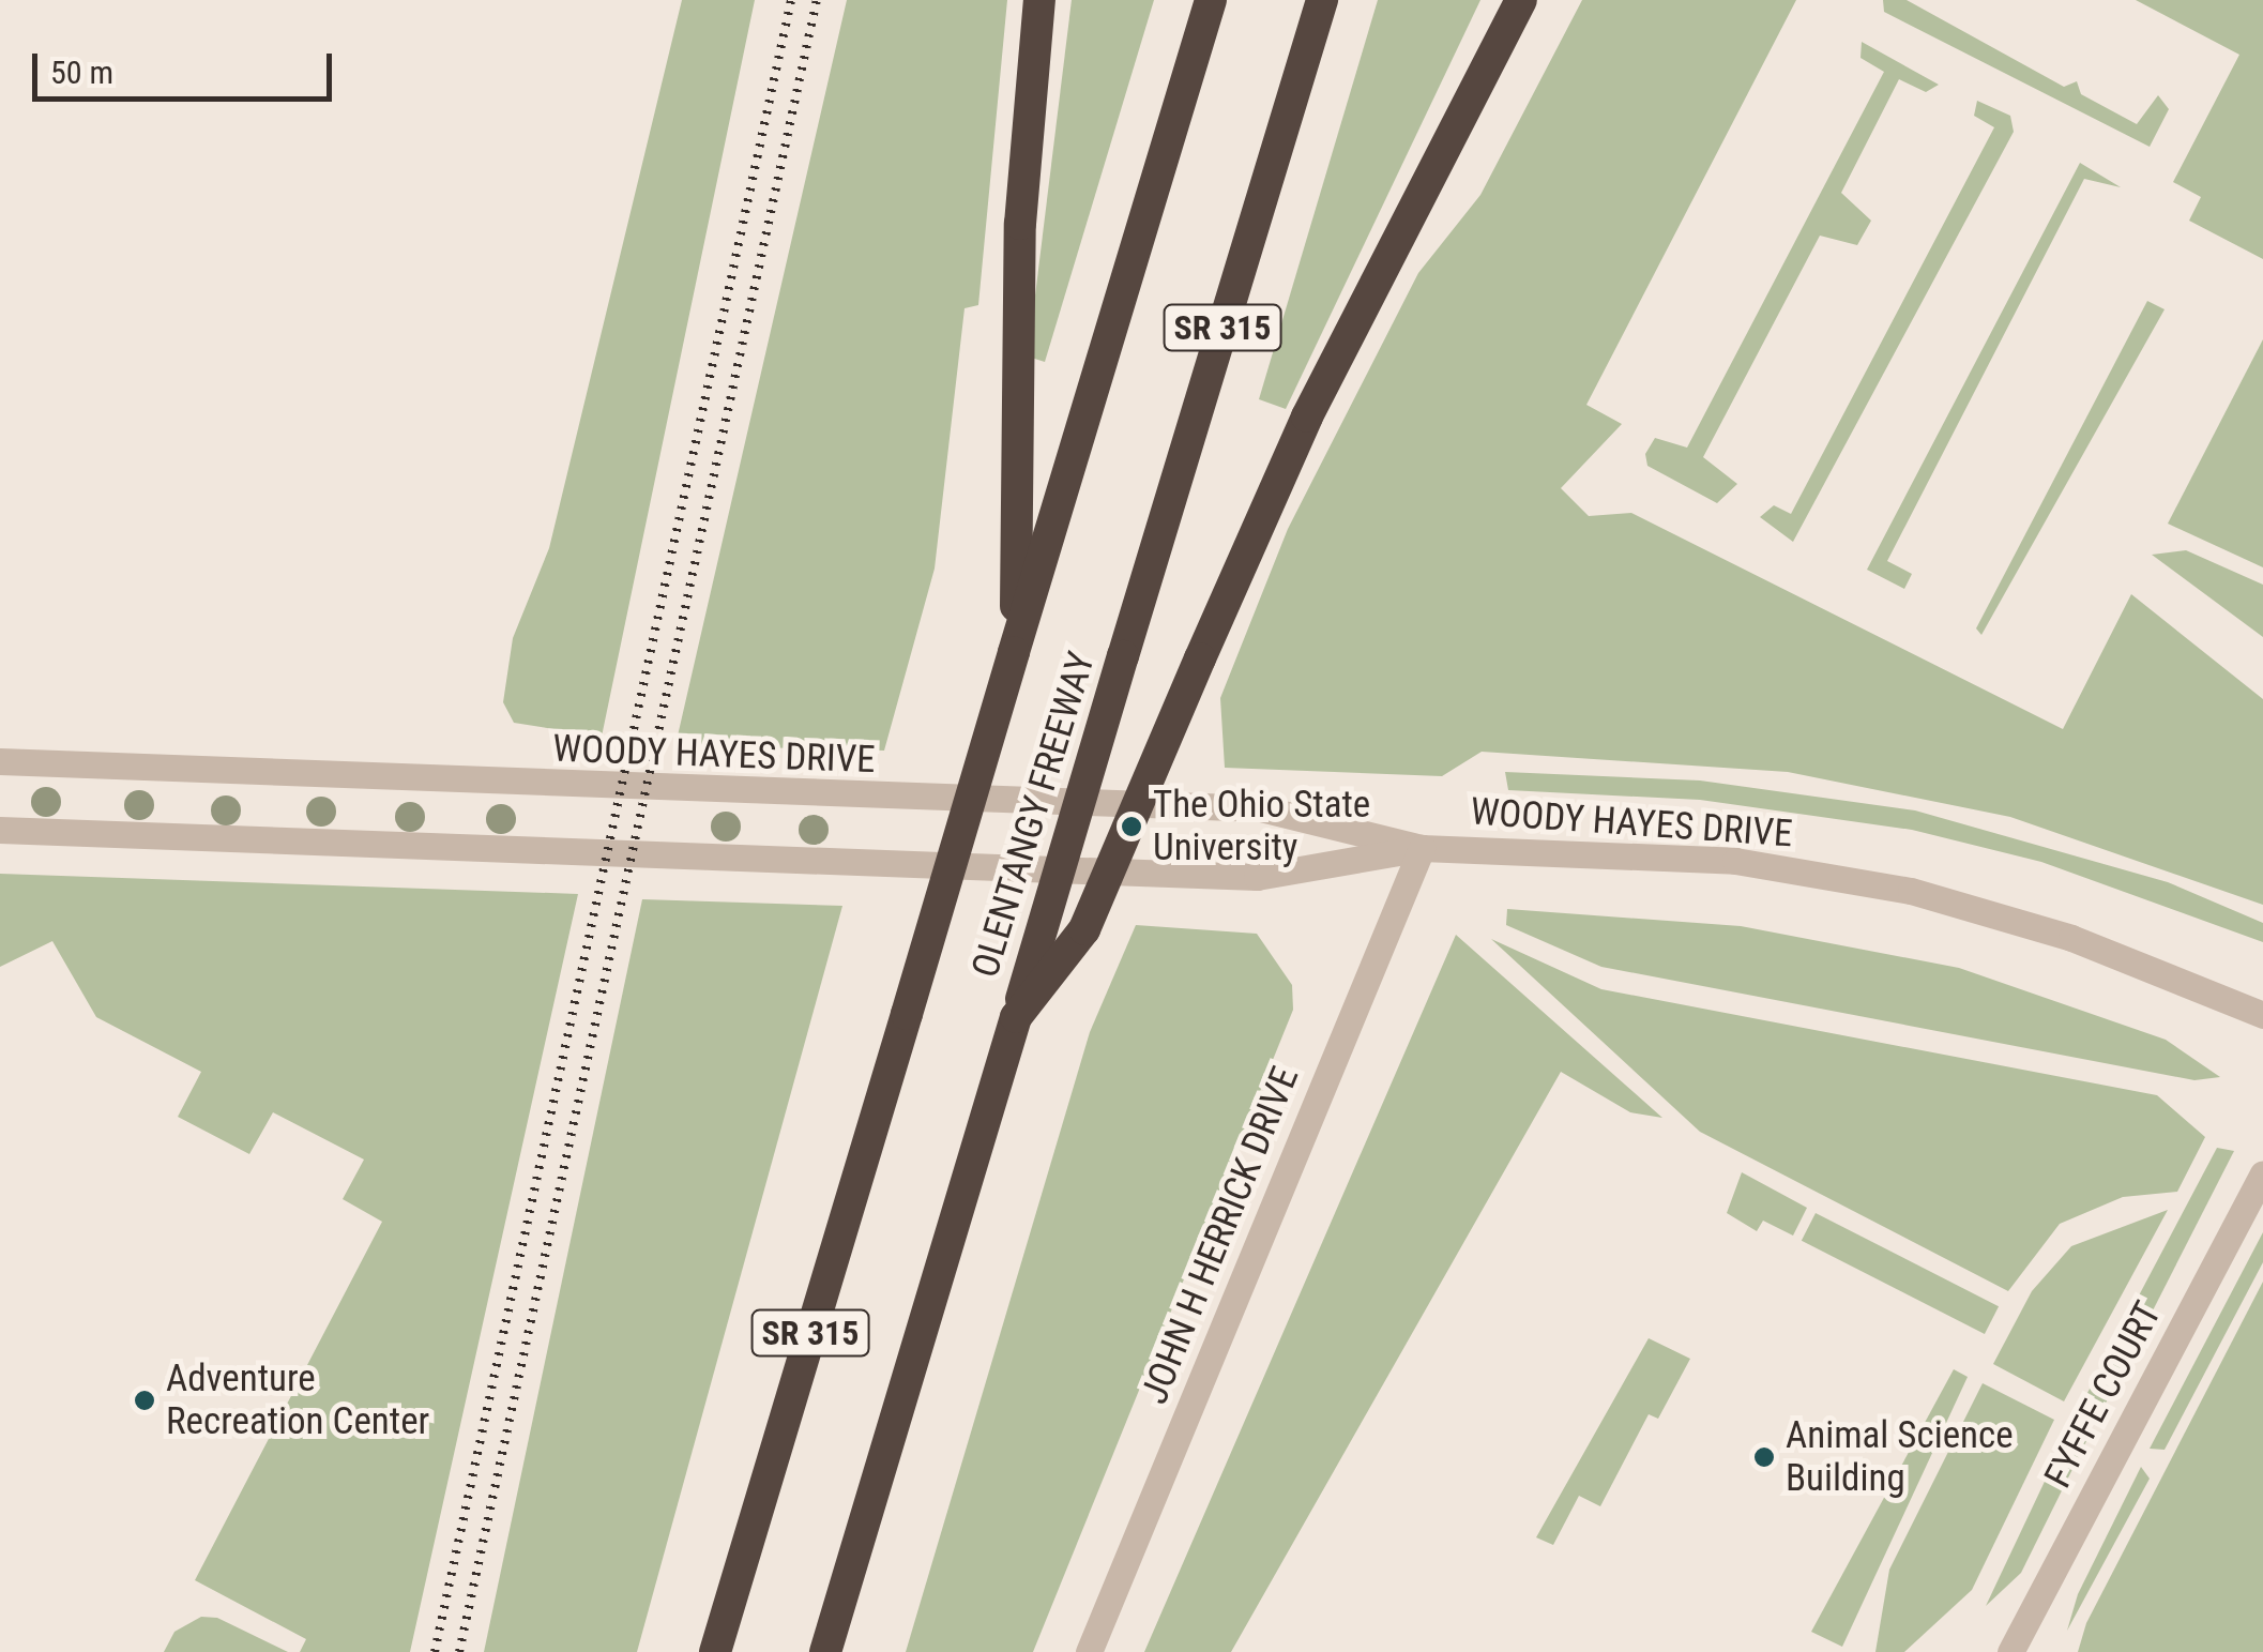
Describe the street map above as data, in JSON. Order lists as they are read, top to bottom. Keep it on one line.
{"streets":{"highway":["SR 315","OLENTANGY FREEWAY"],"street":["WOODY HAYES DRIVE","JOHN H HERRICK DRIVE","FYFFE COURT"]},"crossings":[["WOODY HAYES DRIVE","JOHN H HERRICK DRIVE"]],"places":["The Ohio State University","Adventure Recreation Center","Animal Science Building"],"scale_bar":"50 m"}
